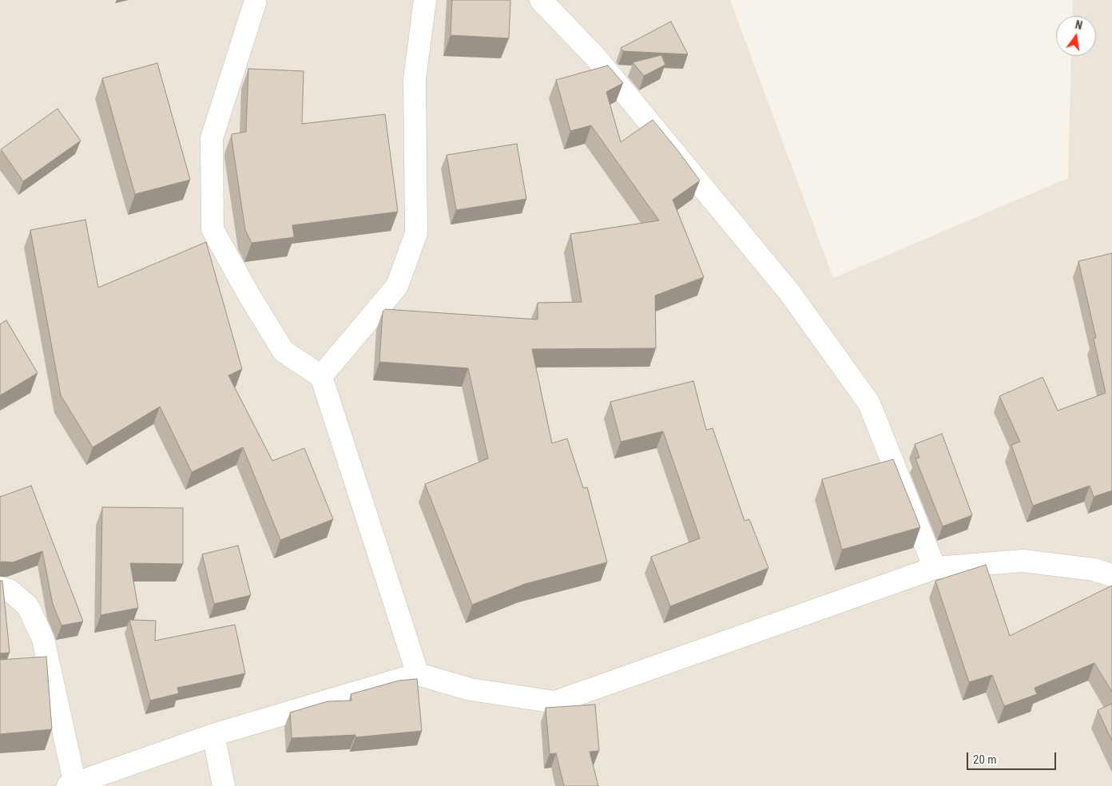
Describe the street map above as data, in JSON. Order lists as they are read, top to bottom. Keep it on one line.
{"scale_bar":"20 m","north":"top"}
